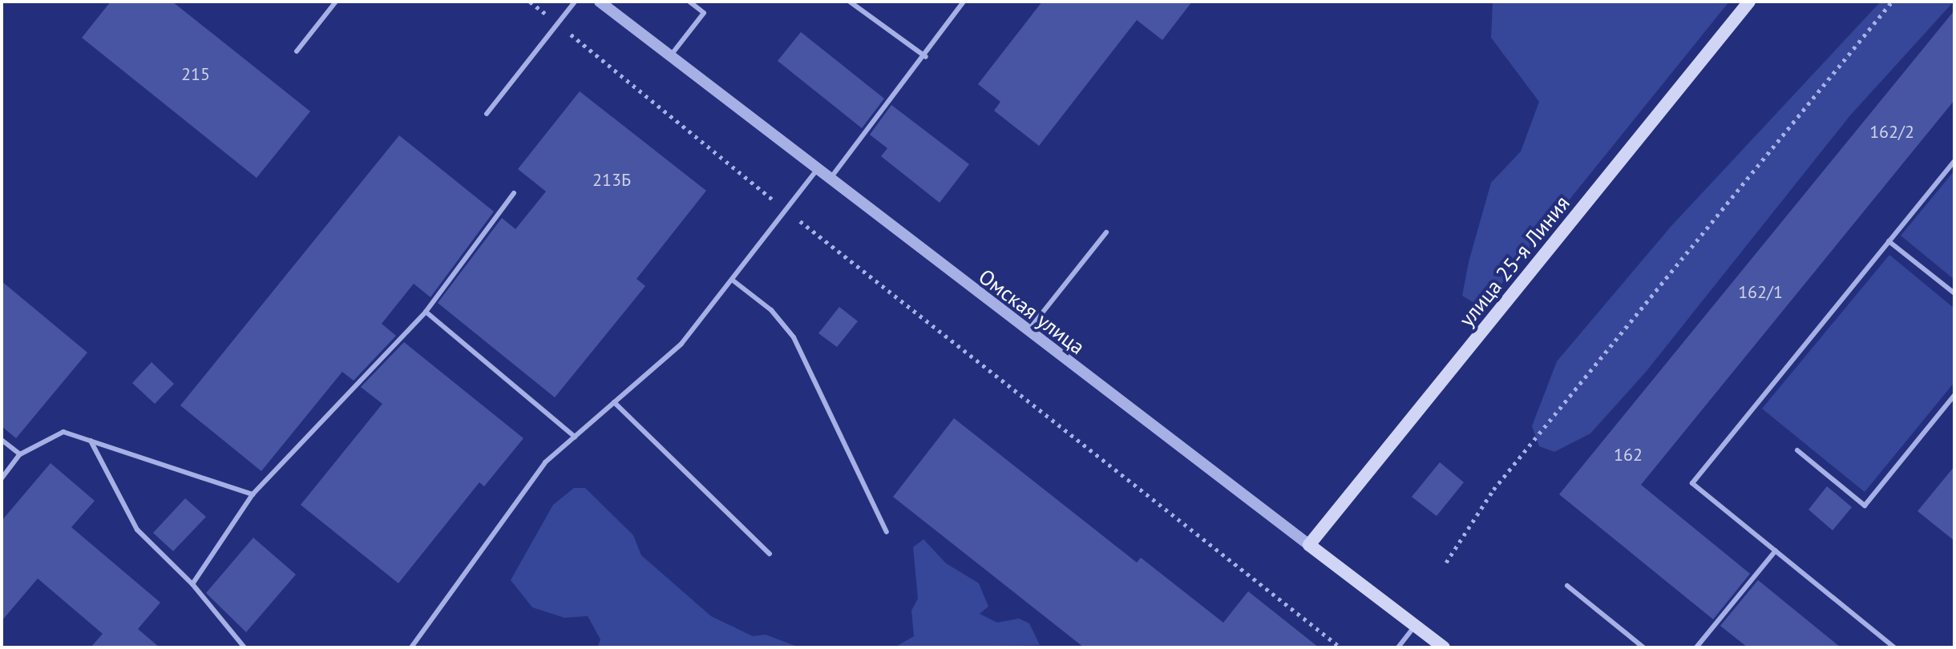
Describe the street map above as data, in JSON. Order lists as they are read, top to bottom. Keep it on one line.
{"streets":{"main road":["улица 25-я Линия","Омская улица"]},"crossings":[["улица 25-я Линия","Омская улица"]],"house_numbers":["215","162/2","213Б","162/1","162"]}
